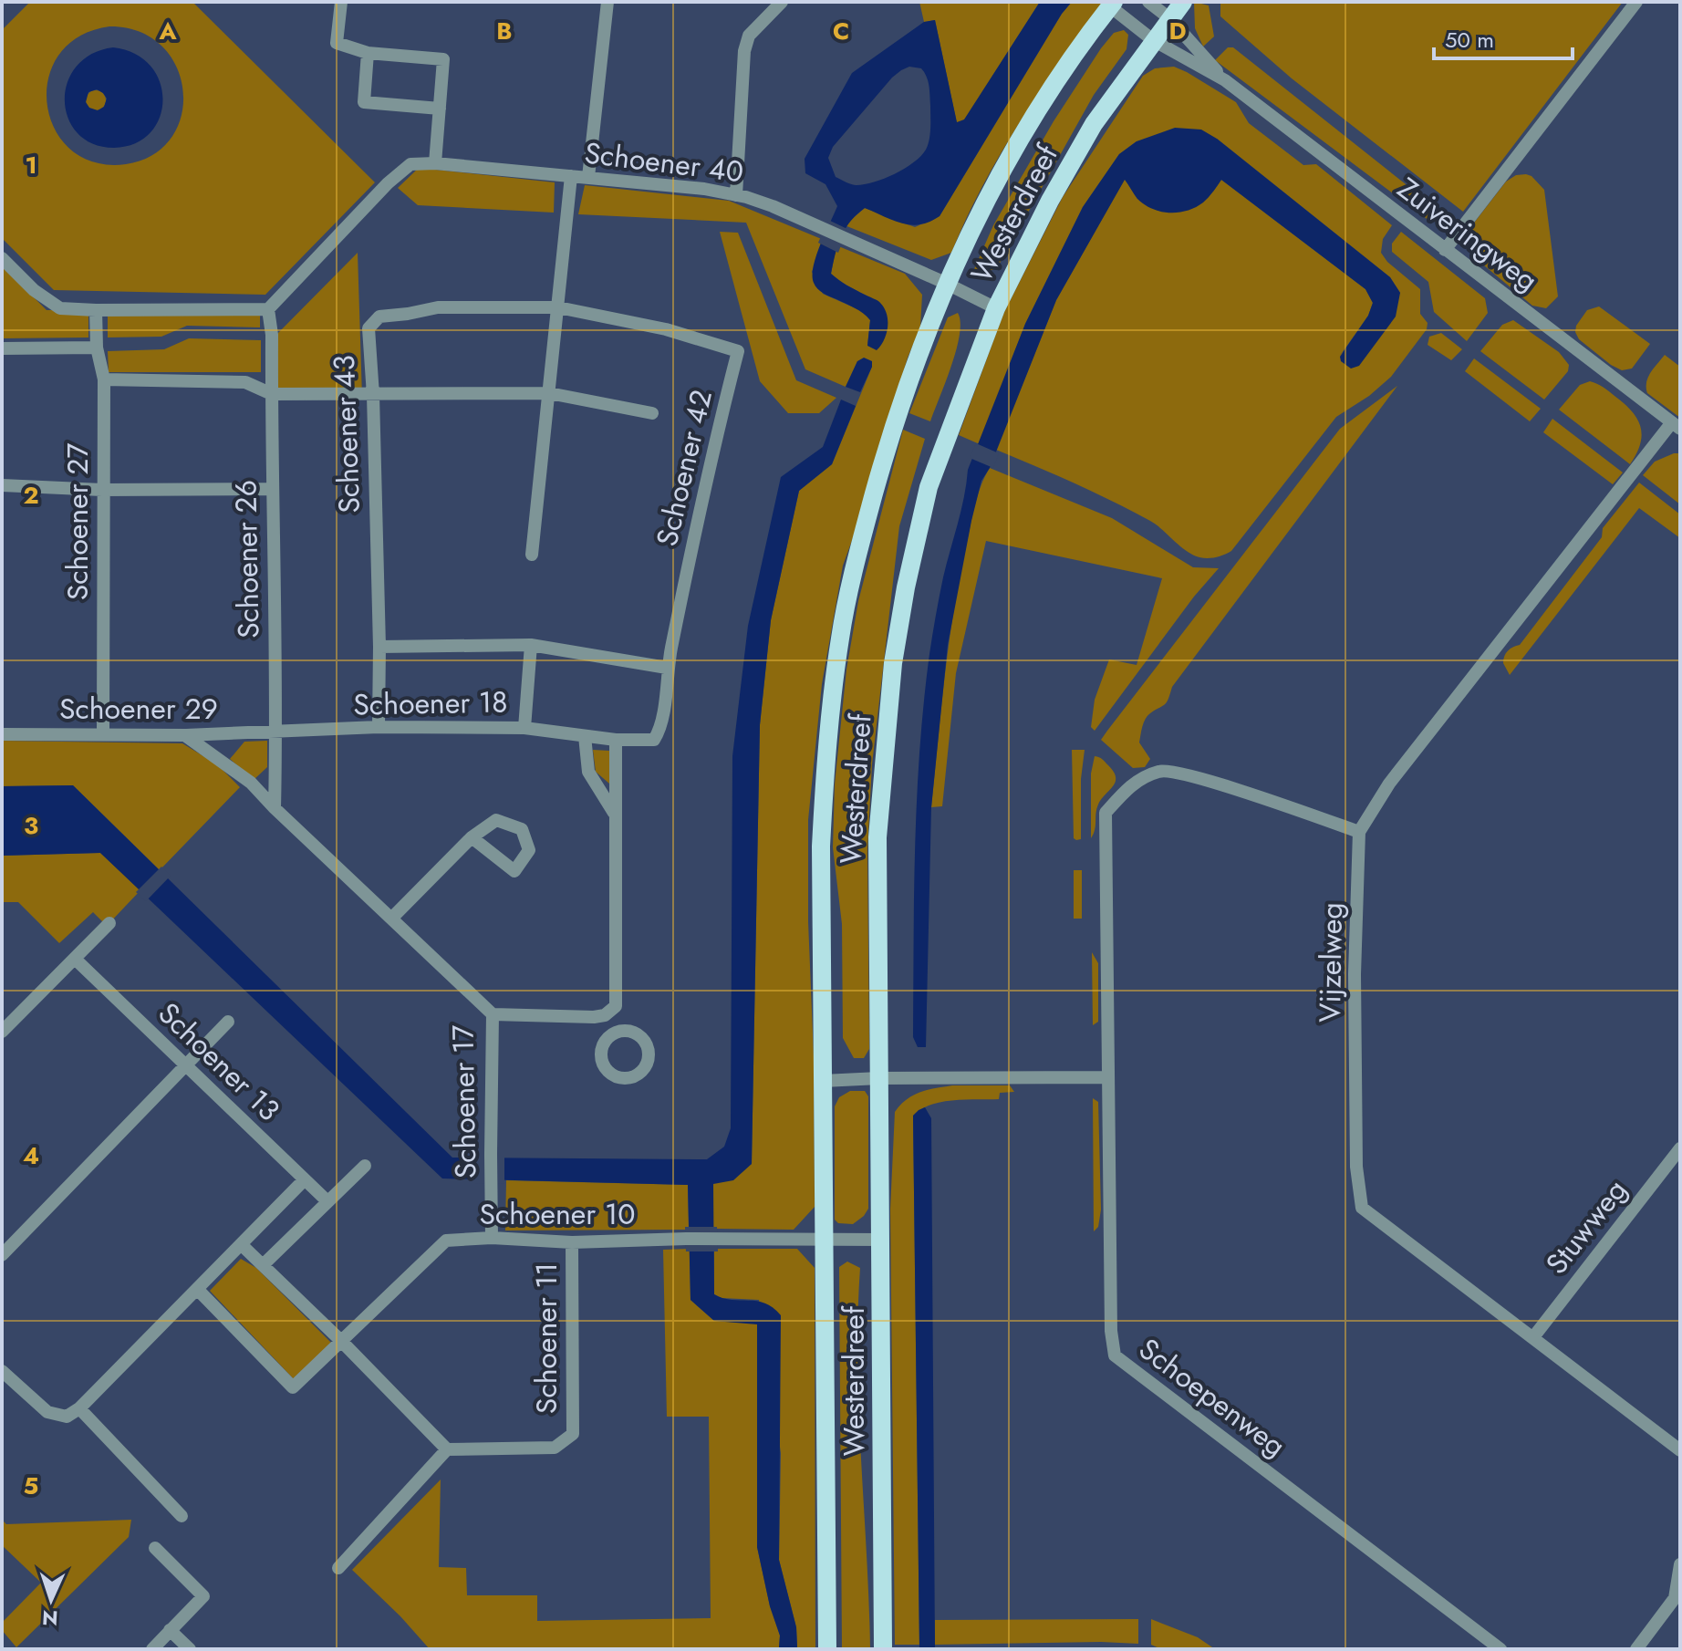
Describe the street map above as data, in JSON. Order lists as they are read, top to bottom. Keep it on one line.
{"streets":{"main road":["Westerdreef"],"street":["Schoener 40","Zuiveringweg","Schoener 43","Schoener 42","Schoener 27","Schoener 26","Schoener 18","Schoener 29","Vijzelweg","Schoener 13","Schoener 17","Schoener 10","Stuwweg","Schoener 11","Schoepenweg"]},"crossings":[["Schoener 40","Westerdreef"],["Schoener 40","Schoener 26"],["Westerdreef","Zuiveringweg"],["Westerdreef","Schoener 10"],["Schoener 43","Schoener 42"],["Schoener 43","Schoener 18"],["Schoener 42","Schoener 27"],["Schoener 42","Schoener 26"],["Schoener 42","Schoener 18"],["Schoener 27","Schoener 29"],["Schoener 26","Schoener 18"],["Schoener 26","Schoener 29"],["Schoener 26","Schoener 17"],["Schoener 18","Schoener 29"],["Schoener 29","Schoener 17"],["Vijzelweg","Stuwweg"],["Vijzelweg","Schoepenweg"],["Schoener 17","Schoener 10"],["Schoener 10","Schoener 11"]],"scale_bar":"50 m","north":"bottom","grid":{"columns":["A","B","C","D"],"rows":["1","2","3","4","5"]}}
